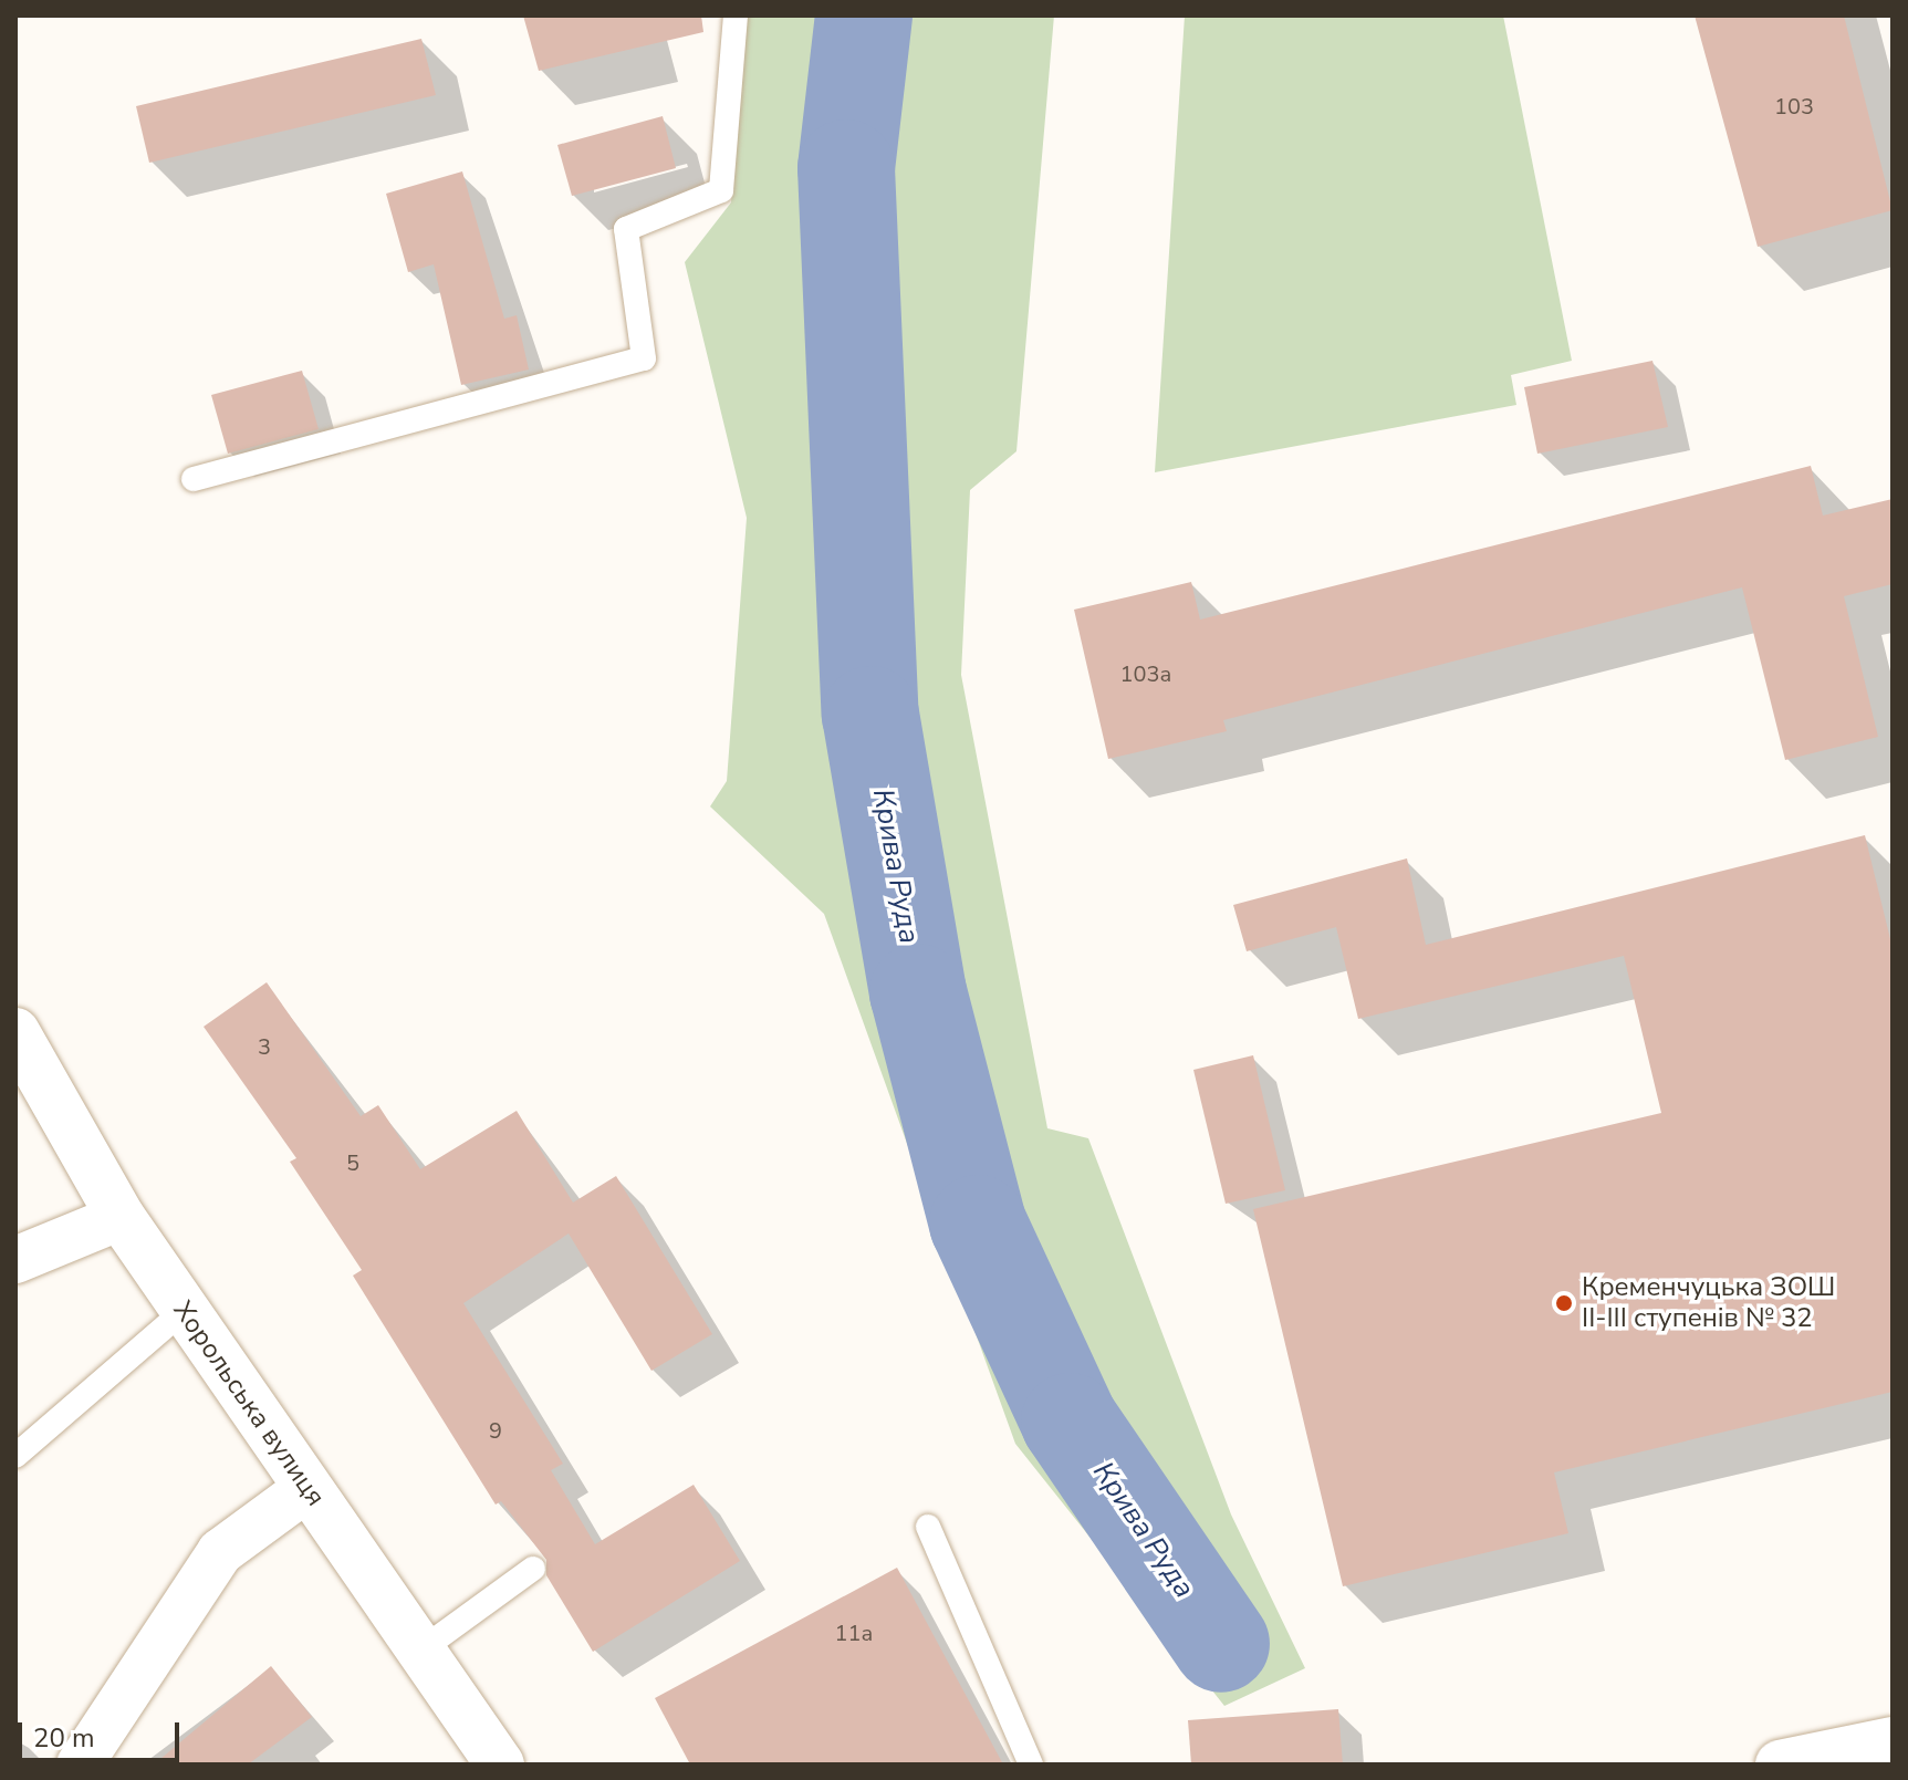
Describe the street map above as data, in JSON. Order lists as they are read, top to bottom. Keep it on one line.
{"streets":{"street":["Хорольська вулиця"]},"water":["Крива Руда"],"places":["Кременчуцька ЗОШ ІІ-ІІІ ступенів № 32"],"house_numbers":["103","103а","3","5","9","11а"],"scale_bar":"20 m"}
